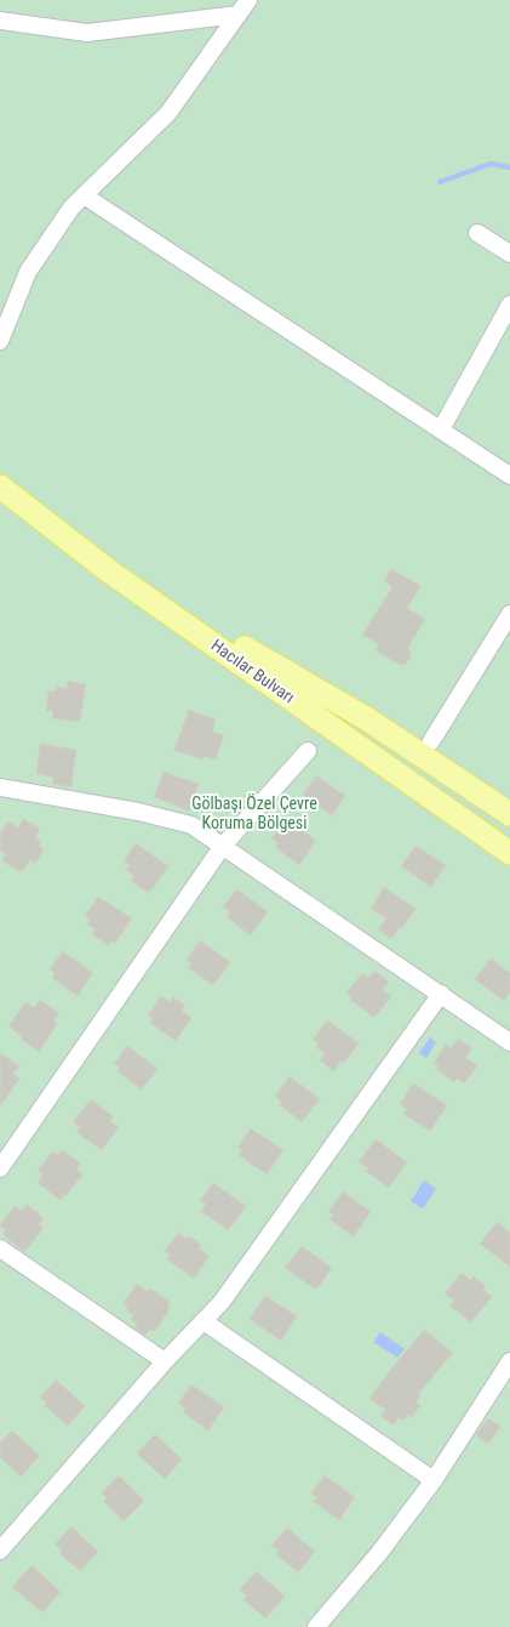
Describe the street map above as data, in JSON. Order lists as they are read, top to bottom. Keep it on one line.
{"streets":{"main road":["Hacılar Bulvarı"]},"parks":["Gölbaşı Özel Çevre Koruma Bölgesi"]}
